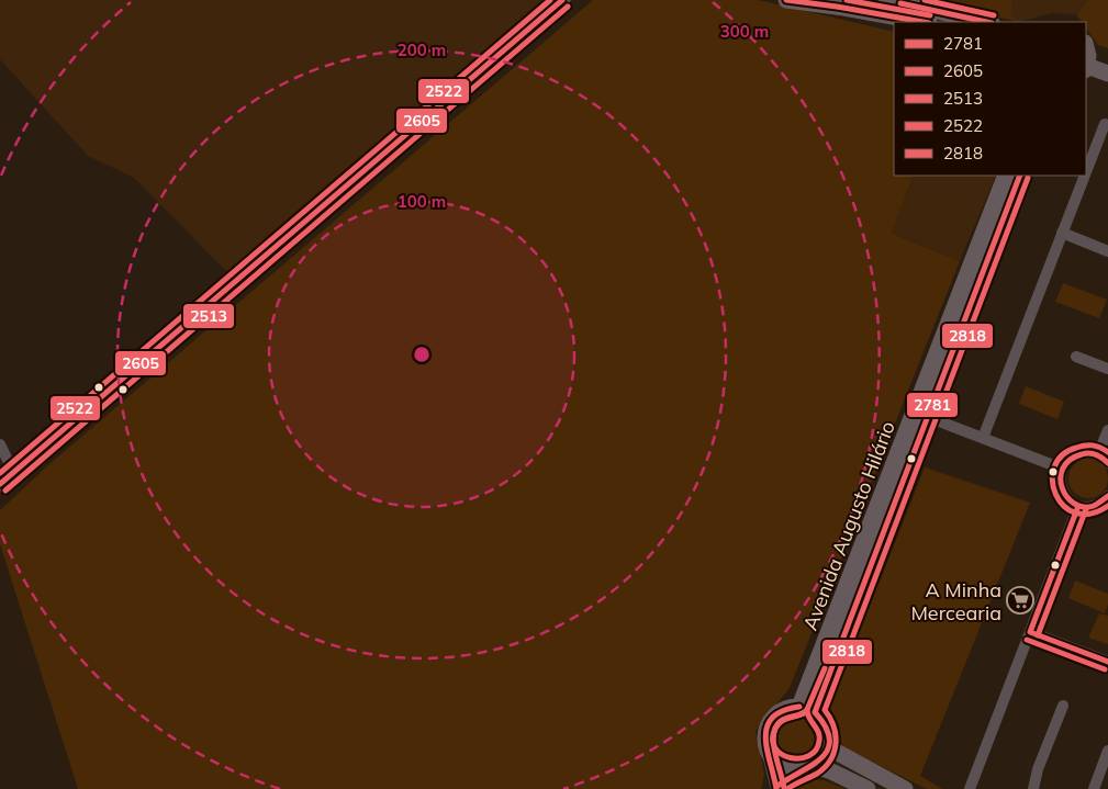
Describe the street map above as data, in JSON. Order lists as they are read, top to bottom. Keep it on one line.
{"streets":{"main road":["Avenida Augusto Hilário"]},"places":{"supermarket":["A Minha Mercearia"]},"lines":["transit line 2781","transit line 2605","transit line 2522","transit line 2513","transit line 2818"],"legend":["2781","2605","2513","2522","2818"],"rings":["300 m","200 m","100 m"]}
